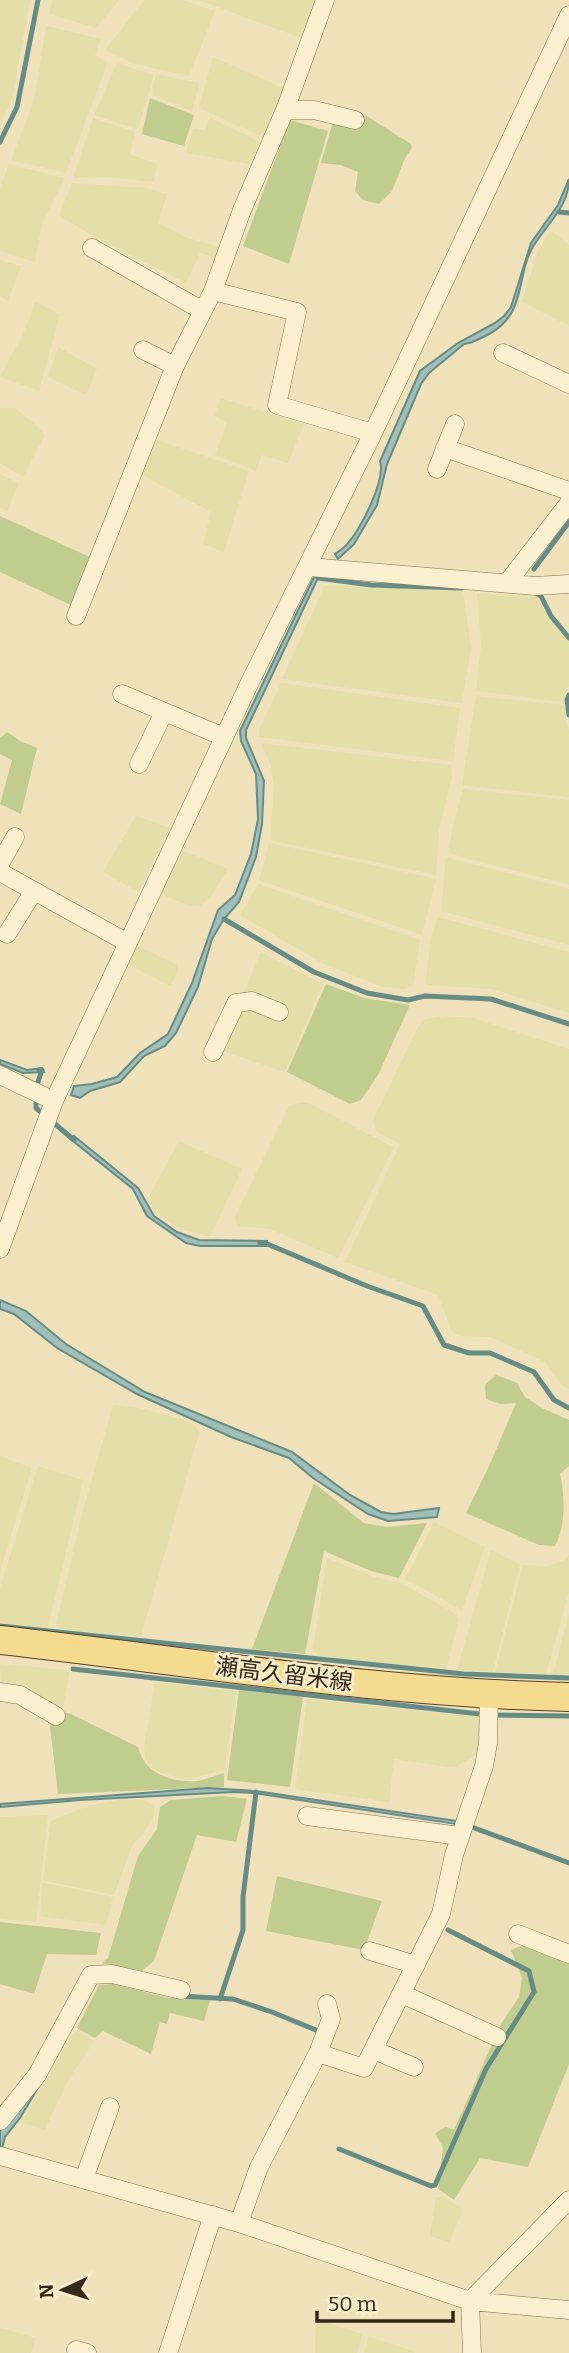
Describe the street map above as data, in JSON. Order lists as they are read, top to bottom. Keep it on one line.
{"streets":{"main road":["瀬高久留米線"]},"scale_bar":"50 m","north":"left"}
